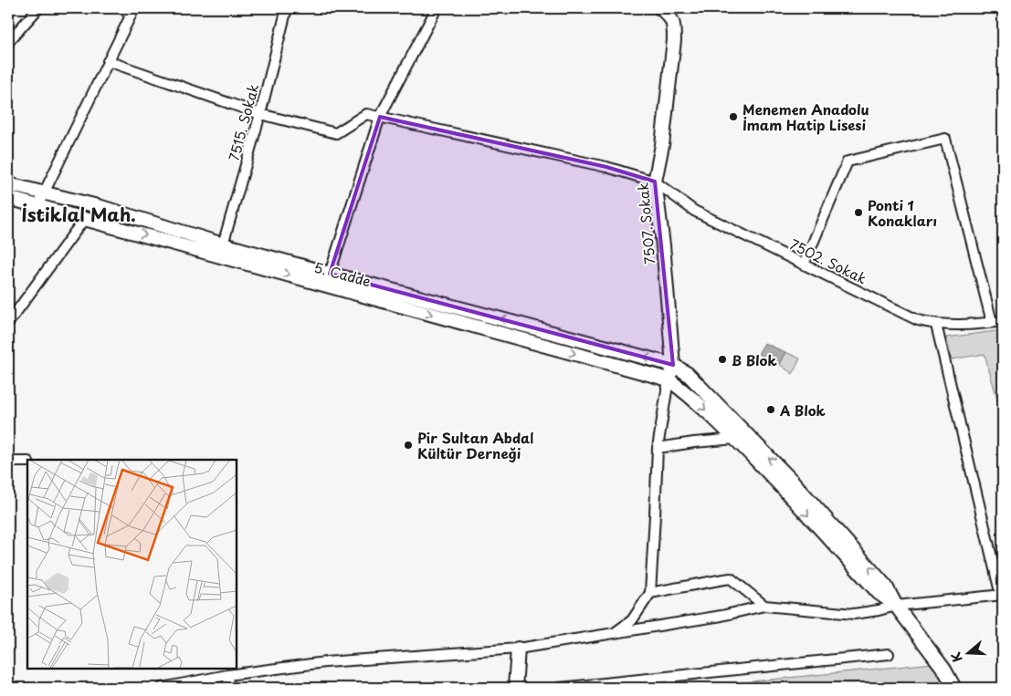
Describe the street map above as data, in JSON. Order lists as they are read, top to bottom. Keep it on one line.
{"streets":{"street":["7515. Sokak","7507. Sokak","7502. Sokak","5. Cadde"]},"crossings":[["7515. Sokak","7502. Sokak"],["7507. Sokak","7502. Sokak"]],"districts":["İstiklal Mah."],"places":["Menemen Anadolu İmam Hatip Lisesi","Ponti 1 Konakları","B Blok","A Blok","Pir Sultan Abdal Kültür Derneği"],"north":"left"}
